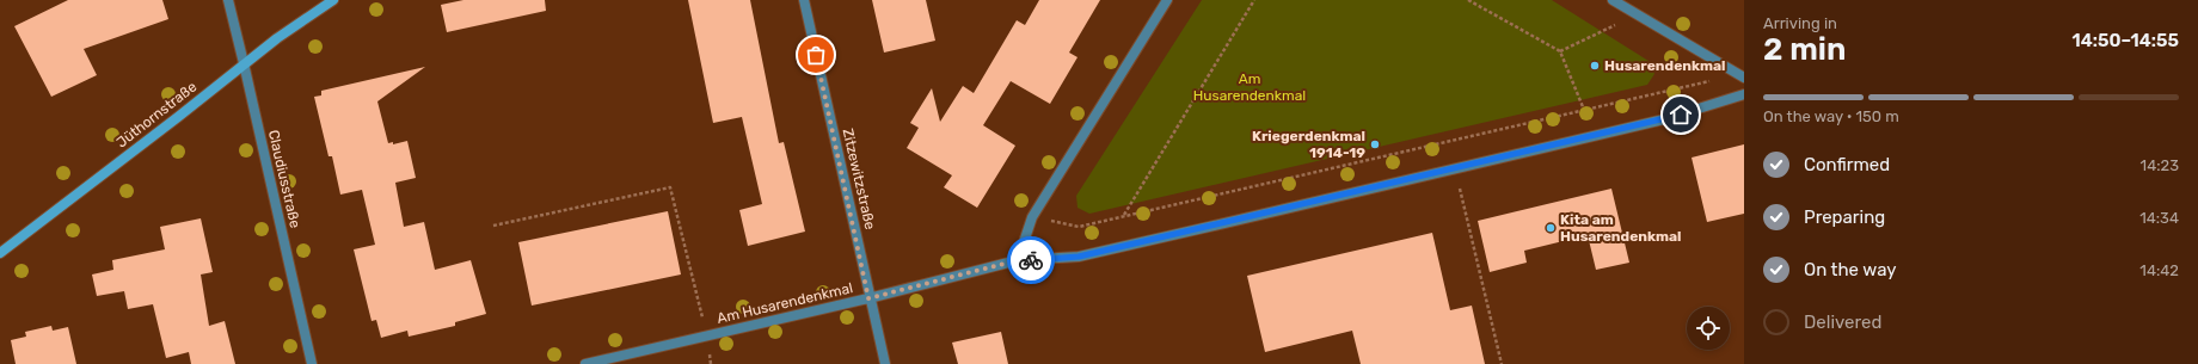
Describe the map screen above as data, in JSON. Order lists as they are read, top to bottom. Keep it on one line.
{"streets":{"street":["Jüthornstraße","Claudiusstraße","Zitzewitzstraße","Am Husarendenkmal"]},"crossings":[["Jüthornstraße","Claudiusstraße"],["Zitzewitzstraße","Am Husarendenkmal"]],"parks":["Am Husarendenkmal"],"places":["Husarendenkmal","Kriegerdenkmal 1914-19","Kita am Husarendenkmal"],"page":{"heading":["2 min","Arriving in","14:50–14:55"],"bar":"On the way · 150 m","list":[["Confirmed","14:23"],["Preparing","14:34"],["On the way","14:42"],"Delivered"]}}
